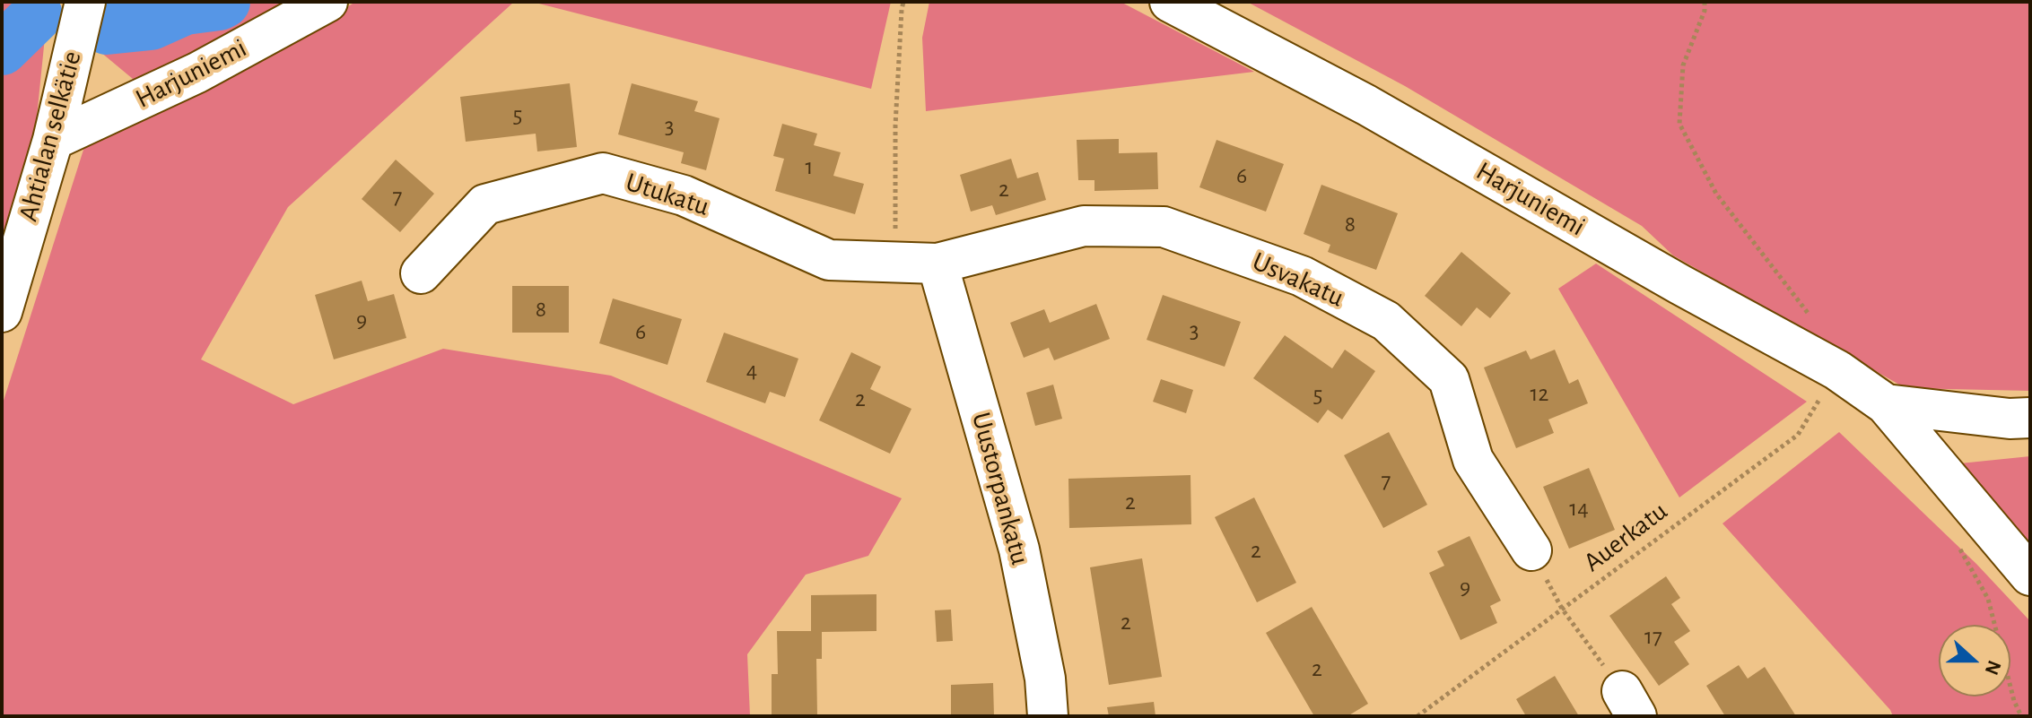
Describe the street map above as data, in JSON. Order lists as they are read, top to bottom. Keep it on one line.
{"streets":{"street":["Harjuniemi","Ahtialan selkätie","Utukatu","Usvakatu","Uustorpankatu"],"path":["Auerkatu"]},"crossings":[["Harjuniemi","Ahtialan selkätie"],["Harjuniemi","Auerkatu"],["Utukatu","Usvakatu"],["Utukatu","Uustorpankatu"],["Usvakatu","Uustorpankatu"]],"house_numbers":["5","3","1","6","2","7","8","8","9","3","6","4","12","5","2","7","2","14","2","9","2","17","2"],"north":"right"}
